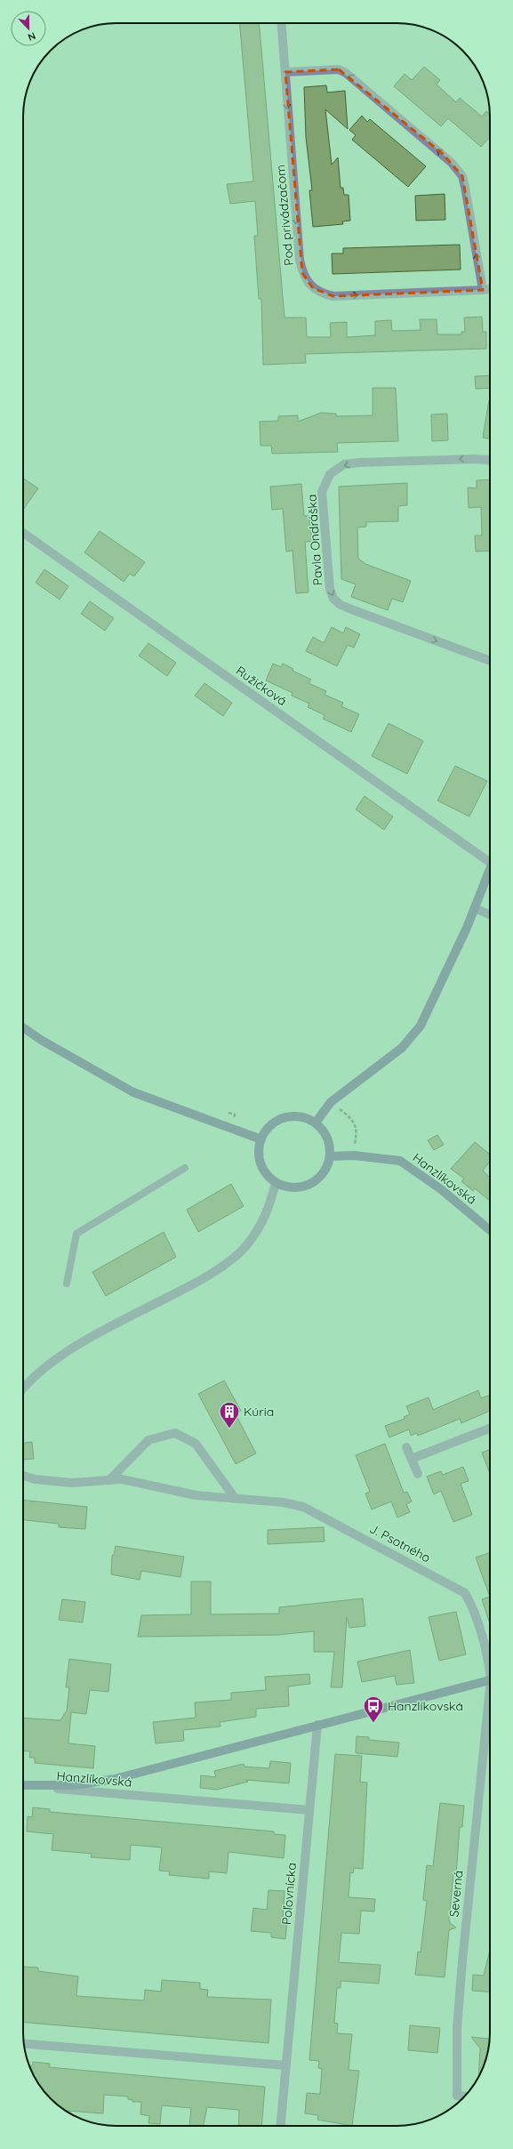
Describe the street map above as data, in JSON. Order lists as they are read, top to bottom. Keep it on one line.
{"streets":{"street":["Pod privádzačom","Pavla Ondráška","Ružičková","Hanzlíkovská","J. Psotného","Poľovnícka","Severná"]},"crossings":[["Hanzlíkovská","Poľovnícka"]],"places":{"building":["Kúria"],"bus stop":["Hanzlíkovská"]},"north":"bottom"}
